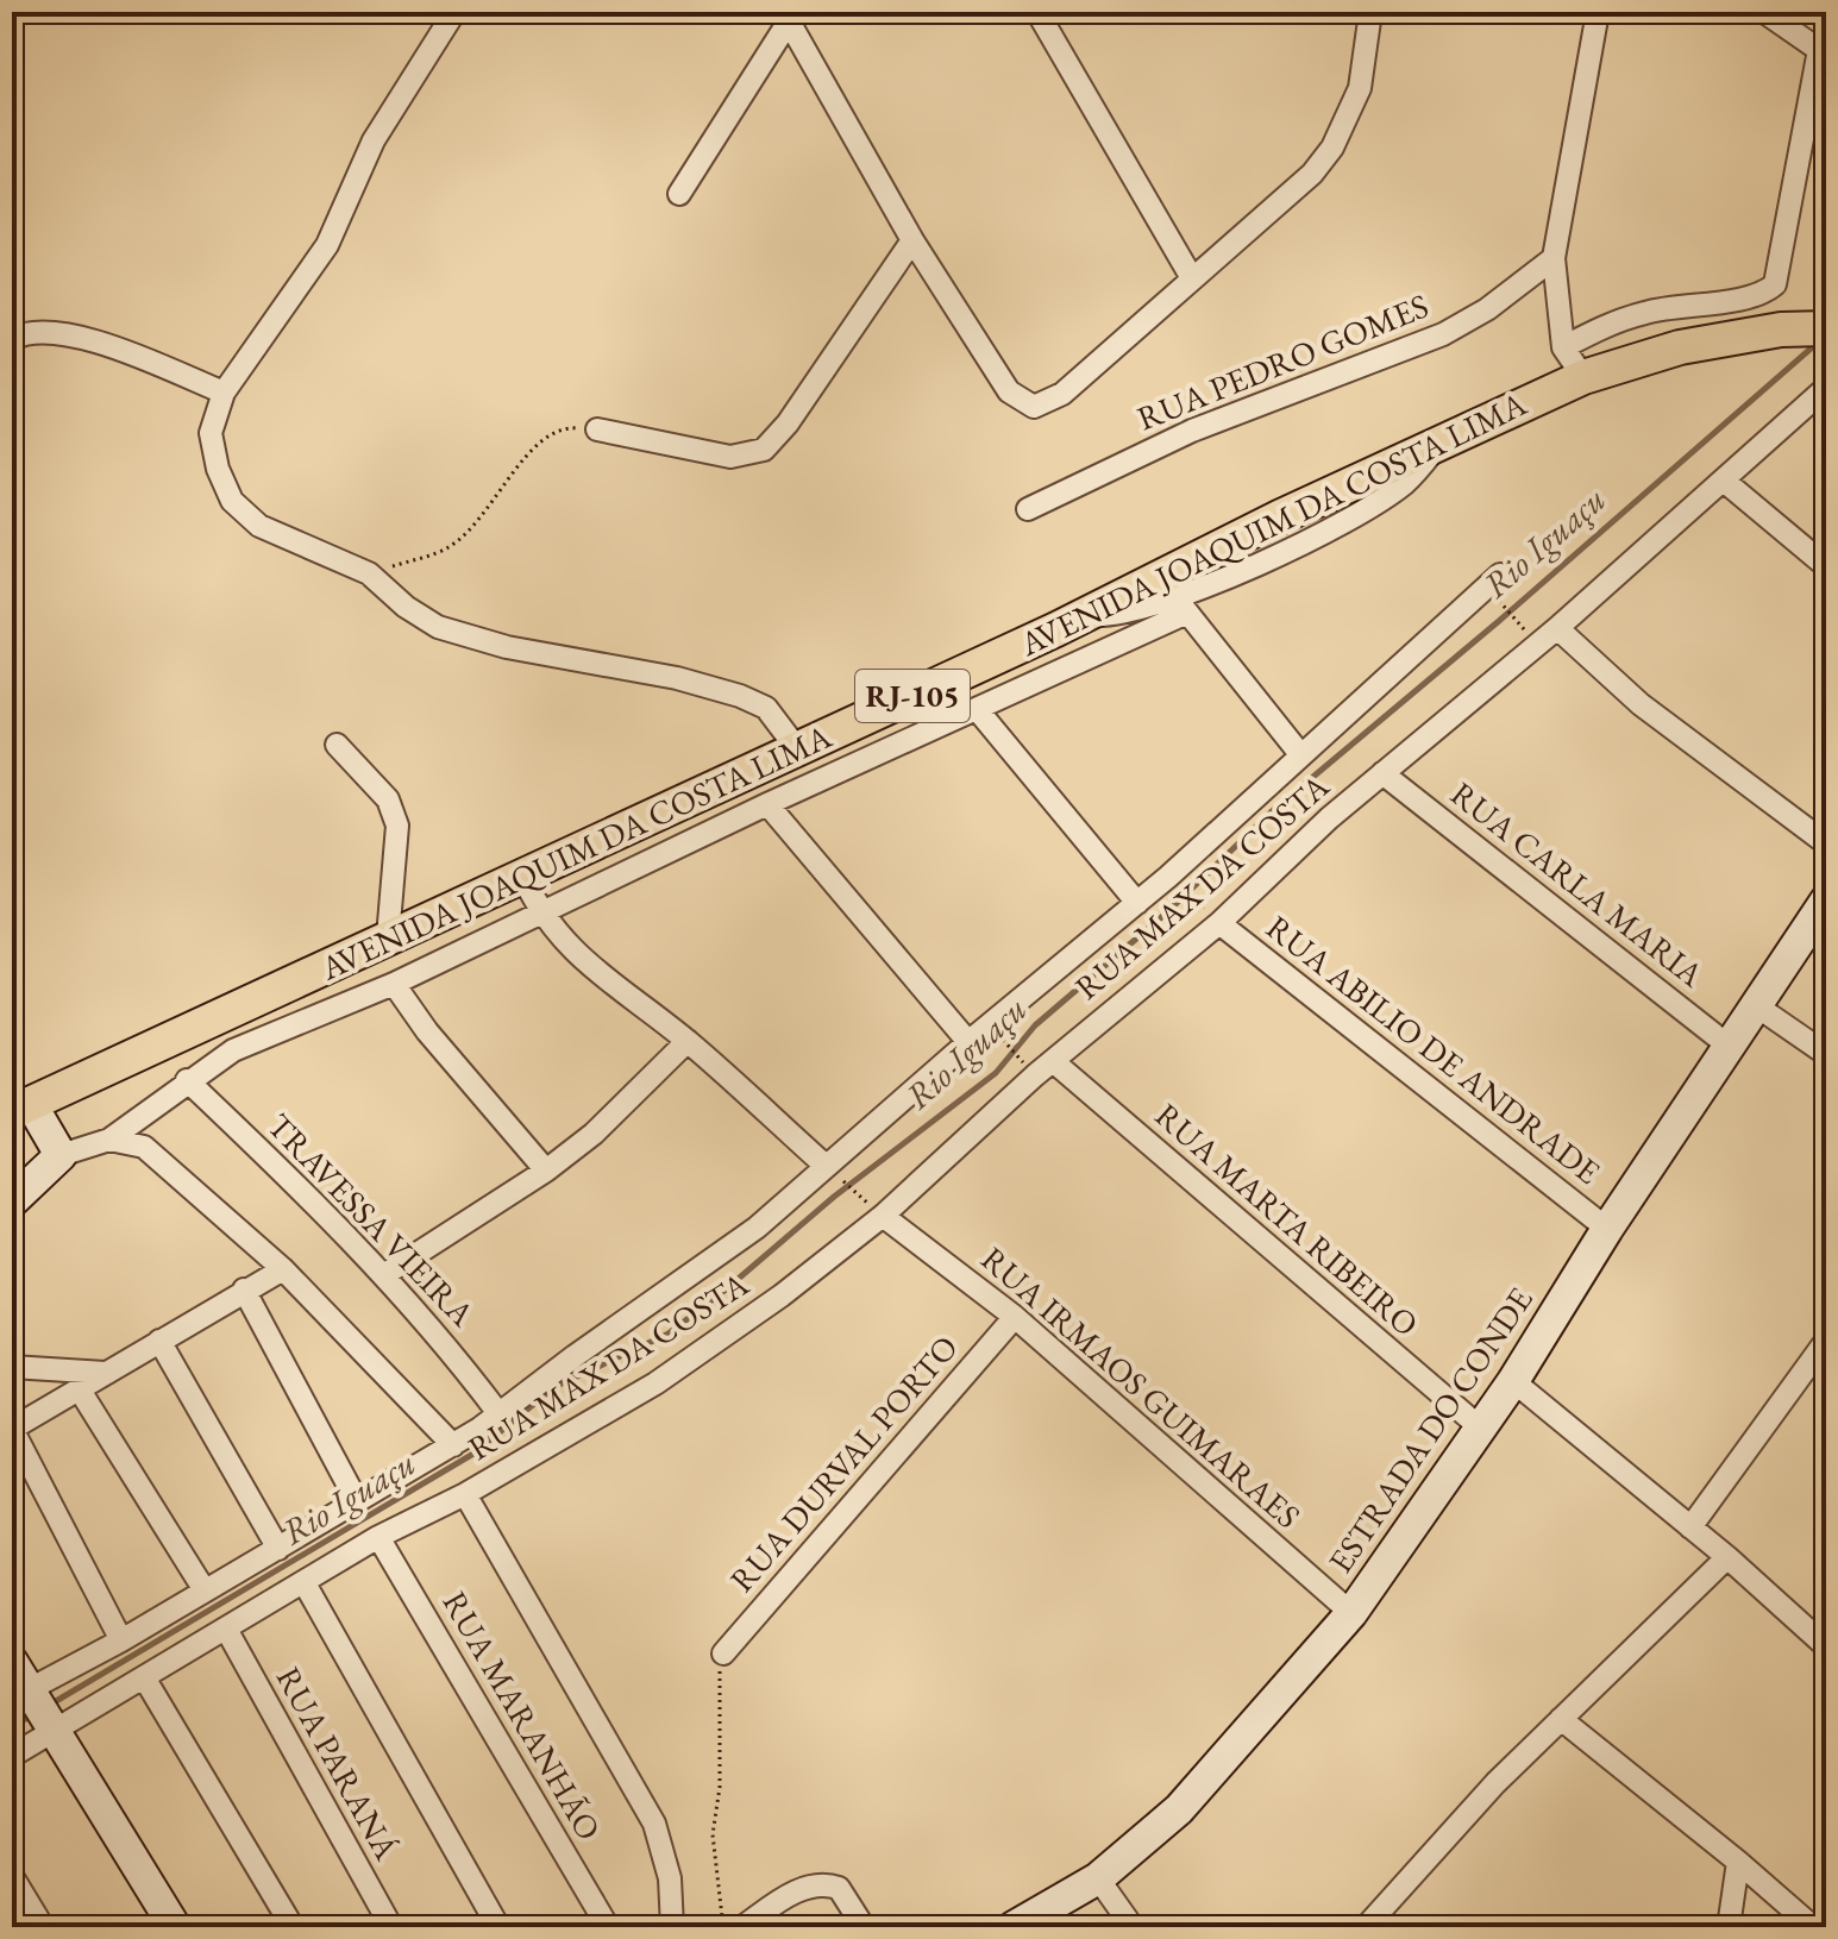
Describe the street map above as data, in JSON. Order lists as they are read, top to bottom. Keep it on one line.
{"streets":{"main road":["AVENIDA JOAQUIM DA COSTA LIMA","RJ-105"],"street":["RUA PEDRO GOMES","RUA CARLA MARIA","RUA MAX DA COSTA","RUA ABILIO DE ANDRADE","TRAVESSA VIEIRA","RUA MARTA RIBEIRO","RUA IRMAOS GUIMARAES","ESTRADA DO CONDE","RUA DURVAL PORTO","RUA MARANHÃO","RUA PARANÁ"]},"crossings":[["RUA CARLA MARIA","RUA MAX DA COSTA"],["RUA CARLA MARIA","ESTRADA DO CONDE"],["RUA MAX DA COSTA","RUA ABILIO DE ANDRADE"],["RUA MAX DA COSTA","TRAVESSA VIEIRA"],["RUA MAX DA COSTA","RUA MARTA RIBEIRO"],["RUA MAX DA COSTA","RUA IRMAOS GUIMARAES"],["RUA MAX DA COSTA","RUA MARANHÃO"],["RUA MAX DA COSTA","RUA PARANÁ"],["RUA ABILIO DE ANDRADE","ESTRADA DO CONDE"],["RUA MARTA RIBEIRO","ESTRADA DO CONDE"],["RUA IRMAOS GUIMARAES","ESTRADA DO CONDE"],["RUA IRMAOS GUIMARAES","RUA DURVAL PORTO"]],"water":["Rio Iguaçu"]}
